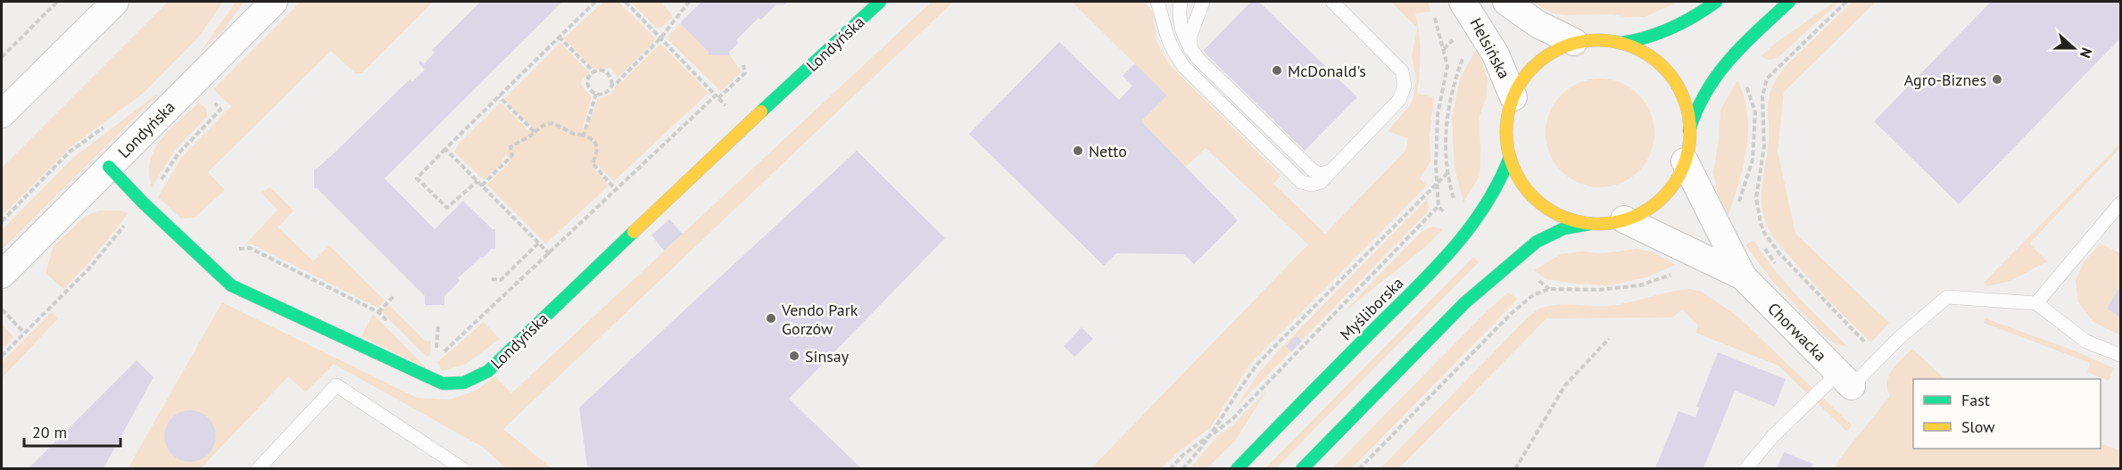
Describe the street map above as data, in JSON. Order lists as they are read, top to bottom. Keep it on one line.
{"streets":{"main road":["Londyńska","Myśliborska"],"street":["Helsińska","Chorwacka"]},"crossings":[["Helsińska","Myśliborska"],["Helsińska","Chorwacka"],["Myśliborska","Chorwacka"]],"places":["McDonald's","Agro-Biznes","Netto","Vendo Park Gorzów","Sinsay"],"legend":["Fast","Slow"],"scale_bar":"20 m","north":"right"}
